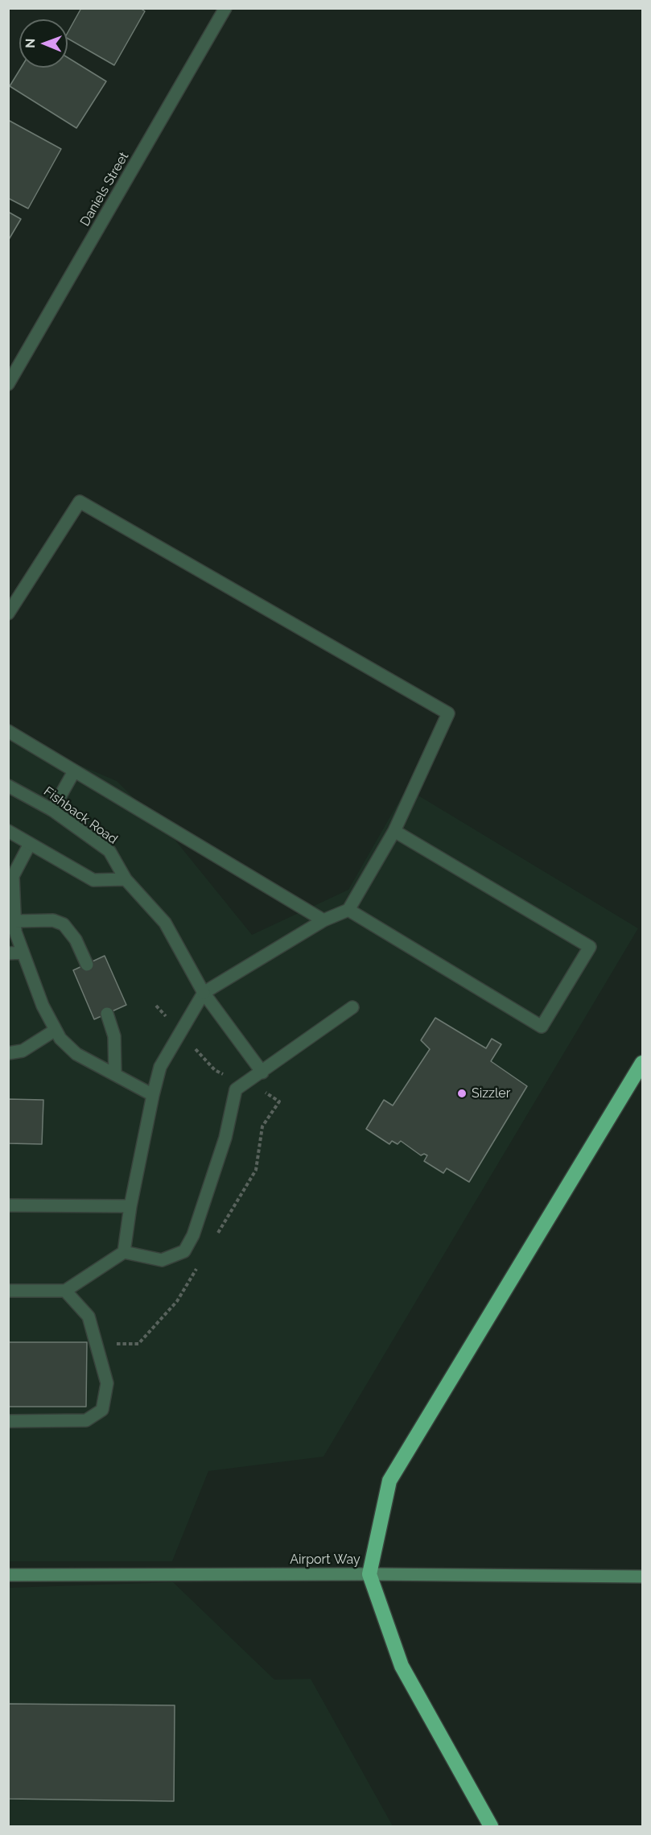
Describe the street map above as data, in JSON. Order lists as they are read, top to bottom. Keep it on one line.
{"streets":{"main road":["Airport Way"],"street":["Daniels Street","Fishback Road"]},"places":["Sizzler"],"north":"left"}
